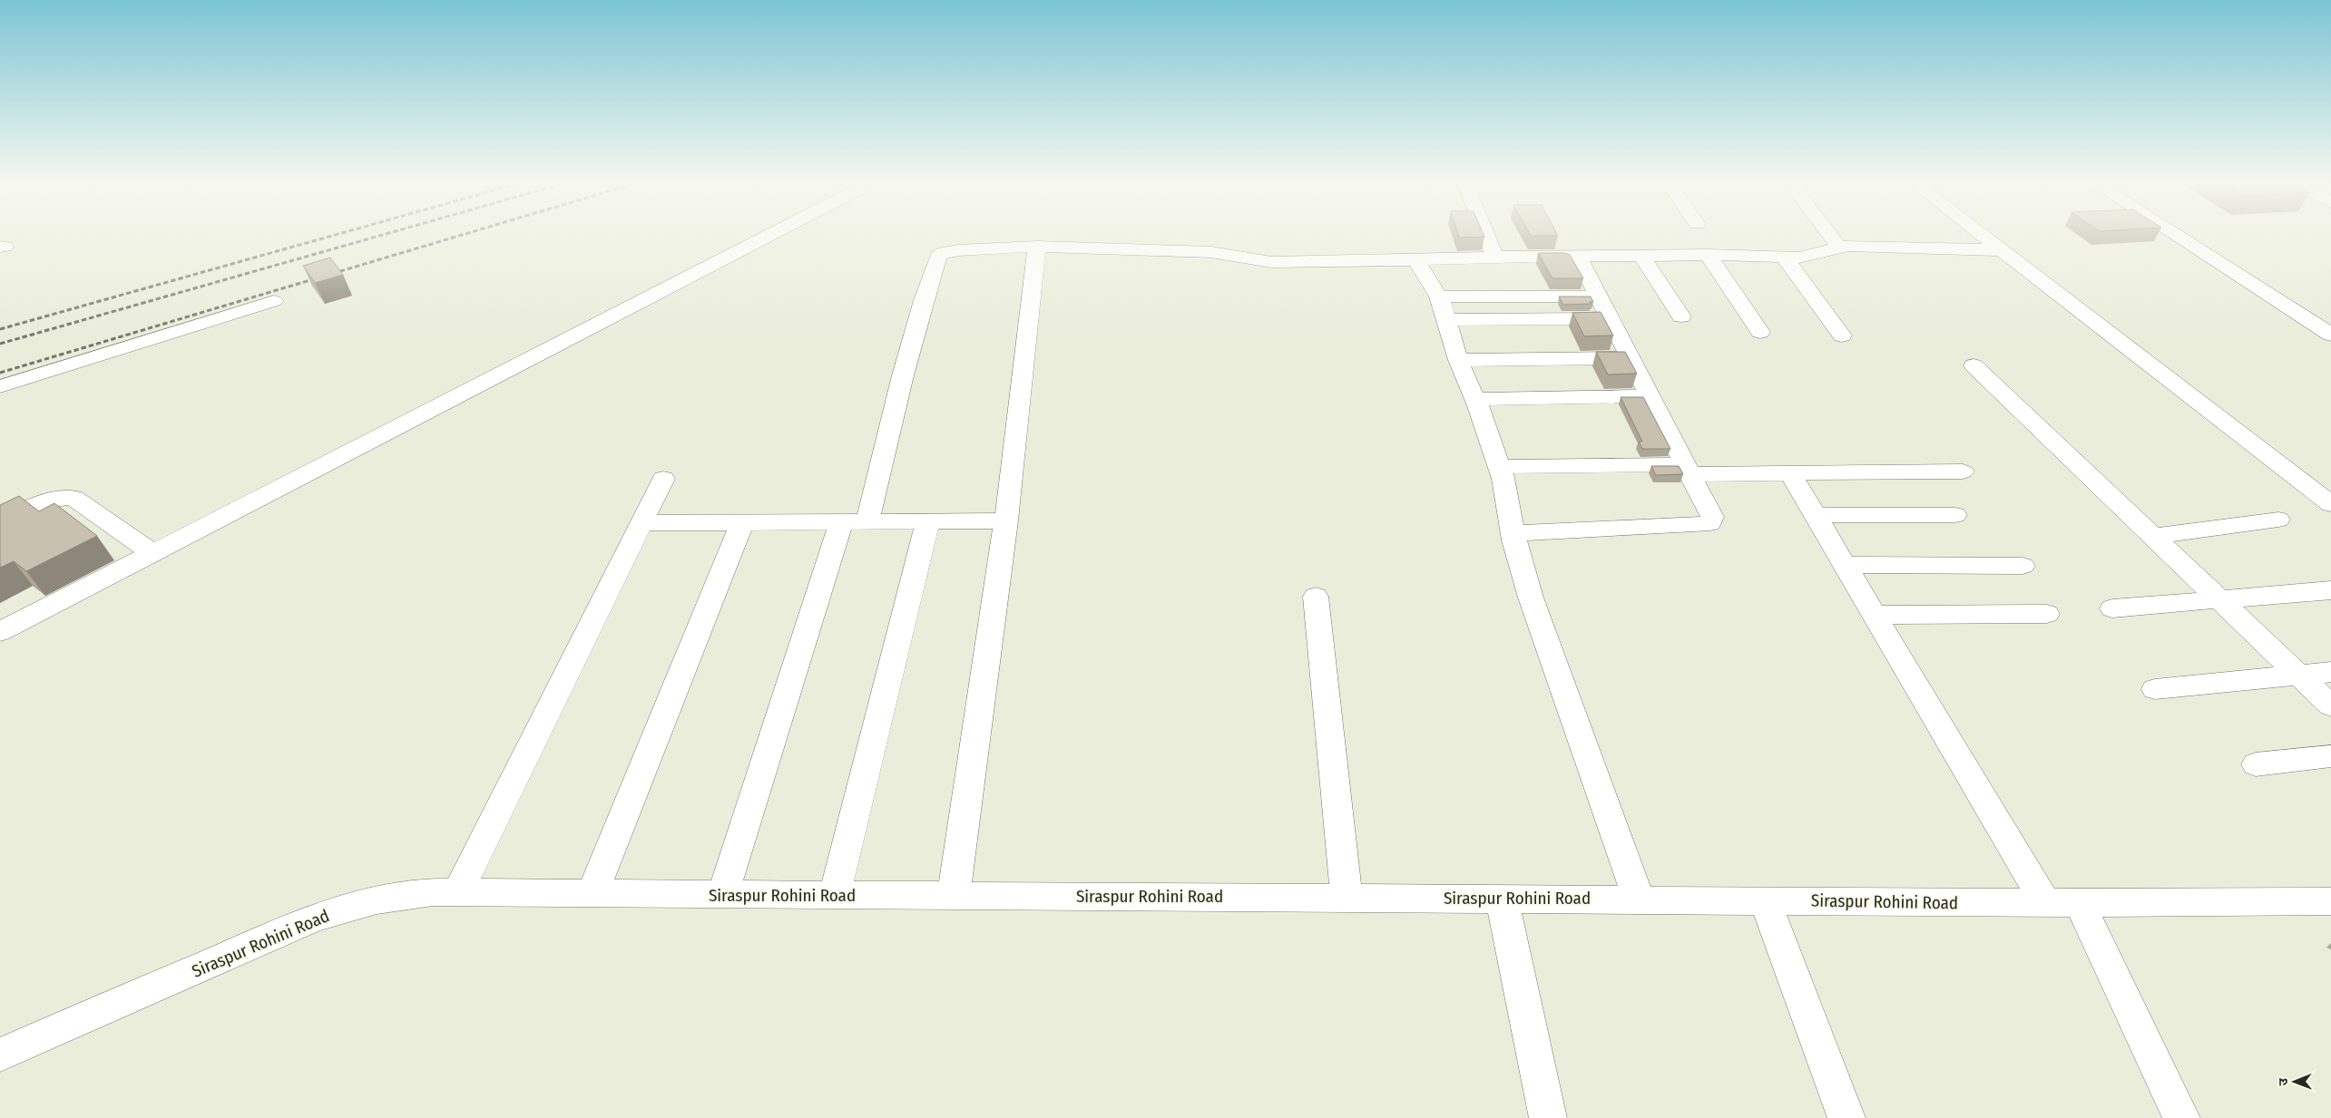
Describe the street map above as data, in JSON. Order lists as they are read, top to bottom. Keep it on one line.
{"streets":{"street":["Siraspur Rohini Road"]},"north":"left"}
